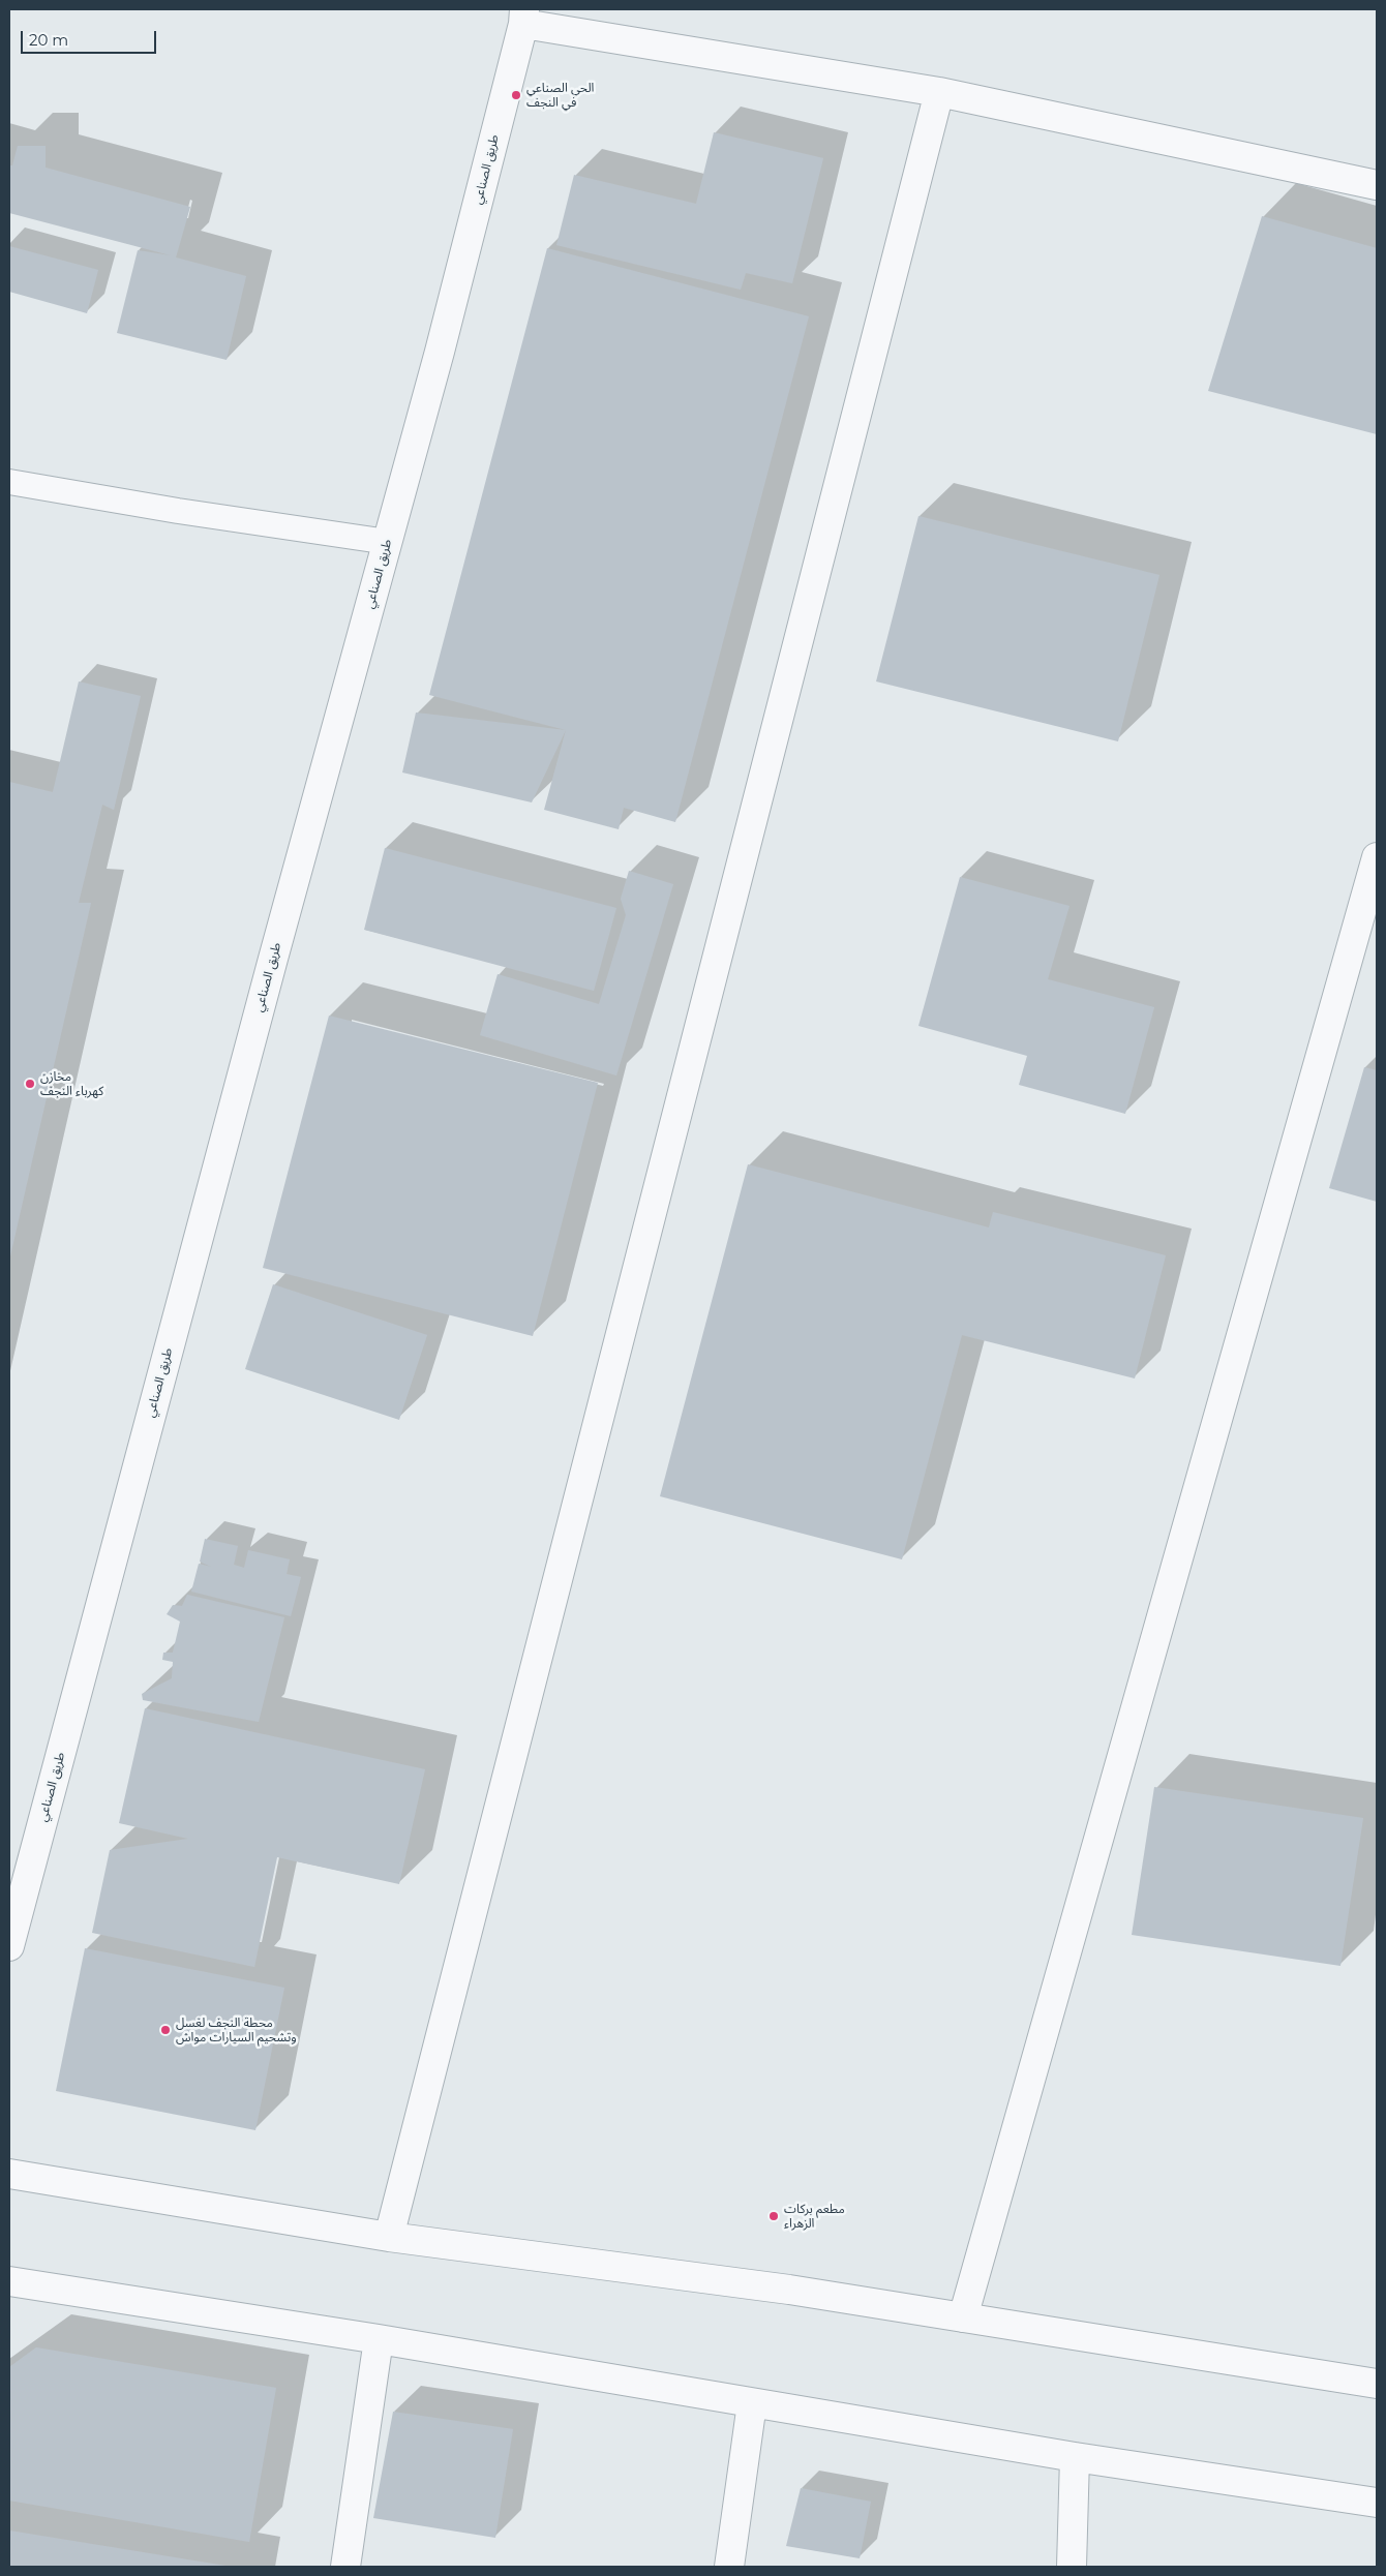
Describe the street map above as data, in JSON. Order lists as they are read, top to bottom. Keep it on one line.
{"streets":{"street":["طريق الصناعي"]},"places":["الحي الصناعي في النجف","مخازن كهرباء النجف","محطة النجف لغسل وتشحيم السيارات مواش","مطعم بركات الزهراء"],"scale_bar":"20 m"}
